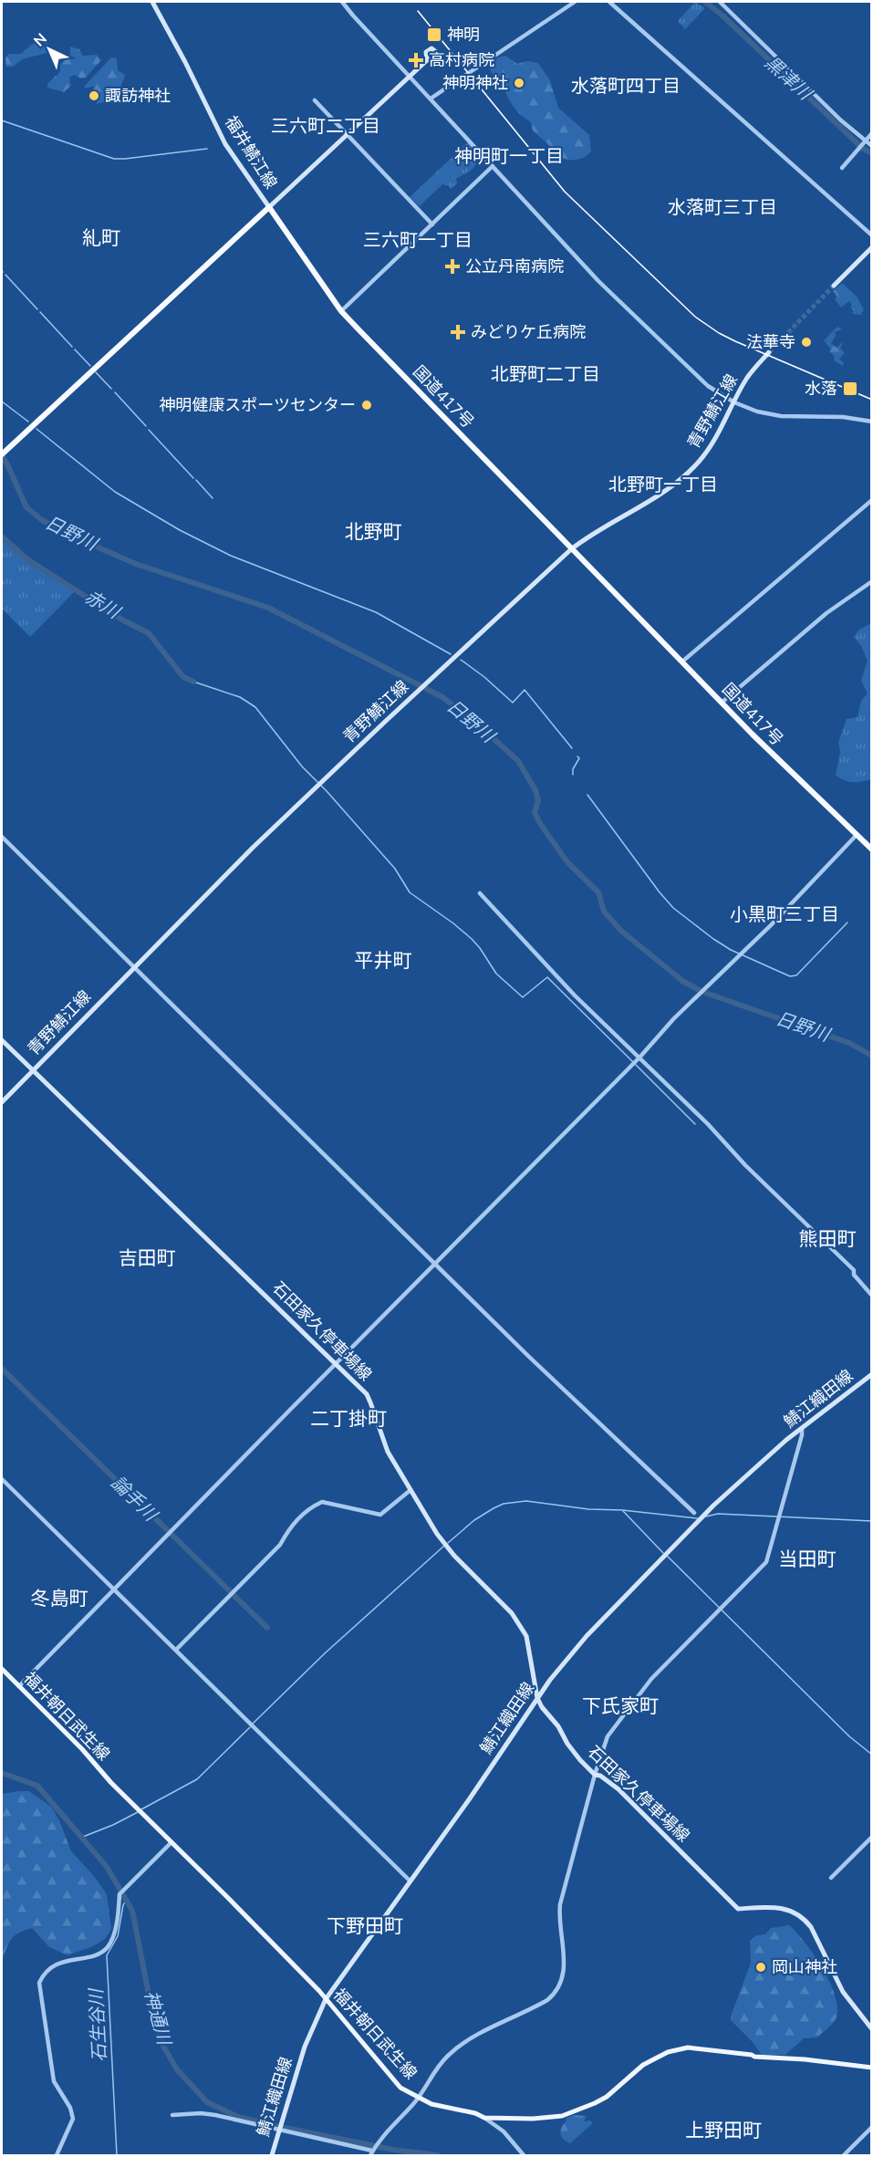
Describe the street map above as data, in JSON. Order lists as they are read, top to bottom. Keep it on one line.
{"streets":{"highway":["国道417号"],"main road":["福井鯖江線","青野鯖江線","石田家久停車場線","鯖江織田線","福井朝日武生線"]},"crossings":[["福井鯖江線","国道417号"],["国道417号","青野鯖江線"],["青野鯖江線","石田家久停車場線"],["石田家久停車場線","鯖江織田線"],["鯖江織田線","福井朝日武生線"]],"districts":["水落町四丁目","三六町二丁目","神明町一丁目","水落町三丁目","糺町","三六町一丁目","北野町二丁目","北野町一丁目","北野町","小黒町三丁目","平井町","熊田町","吉田町","二丁掛町","当田町","冬島町","下氏家町","下野田町","上野田町"],"water":["黒津川","日野川","赤川","論手川","神通川","石生谷川"],"places":{"transit":["神明","水落"],"health":["高村病院","公立丹南病院","みどりケ丘病院"],"other":["神明神社","諏訪神社","法華寺","神明健康スポーツセンター","岡山神社"]},"north":"top left"}
